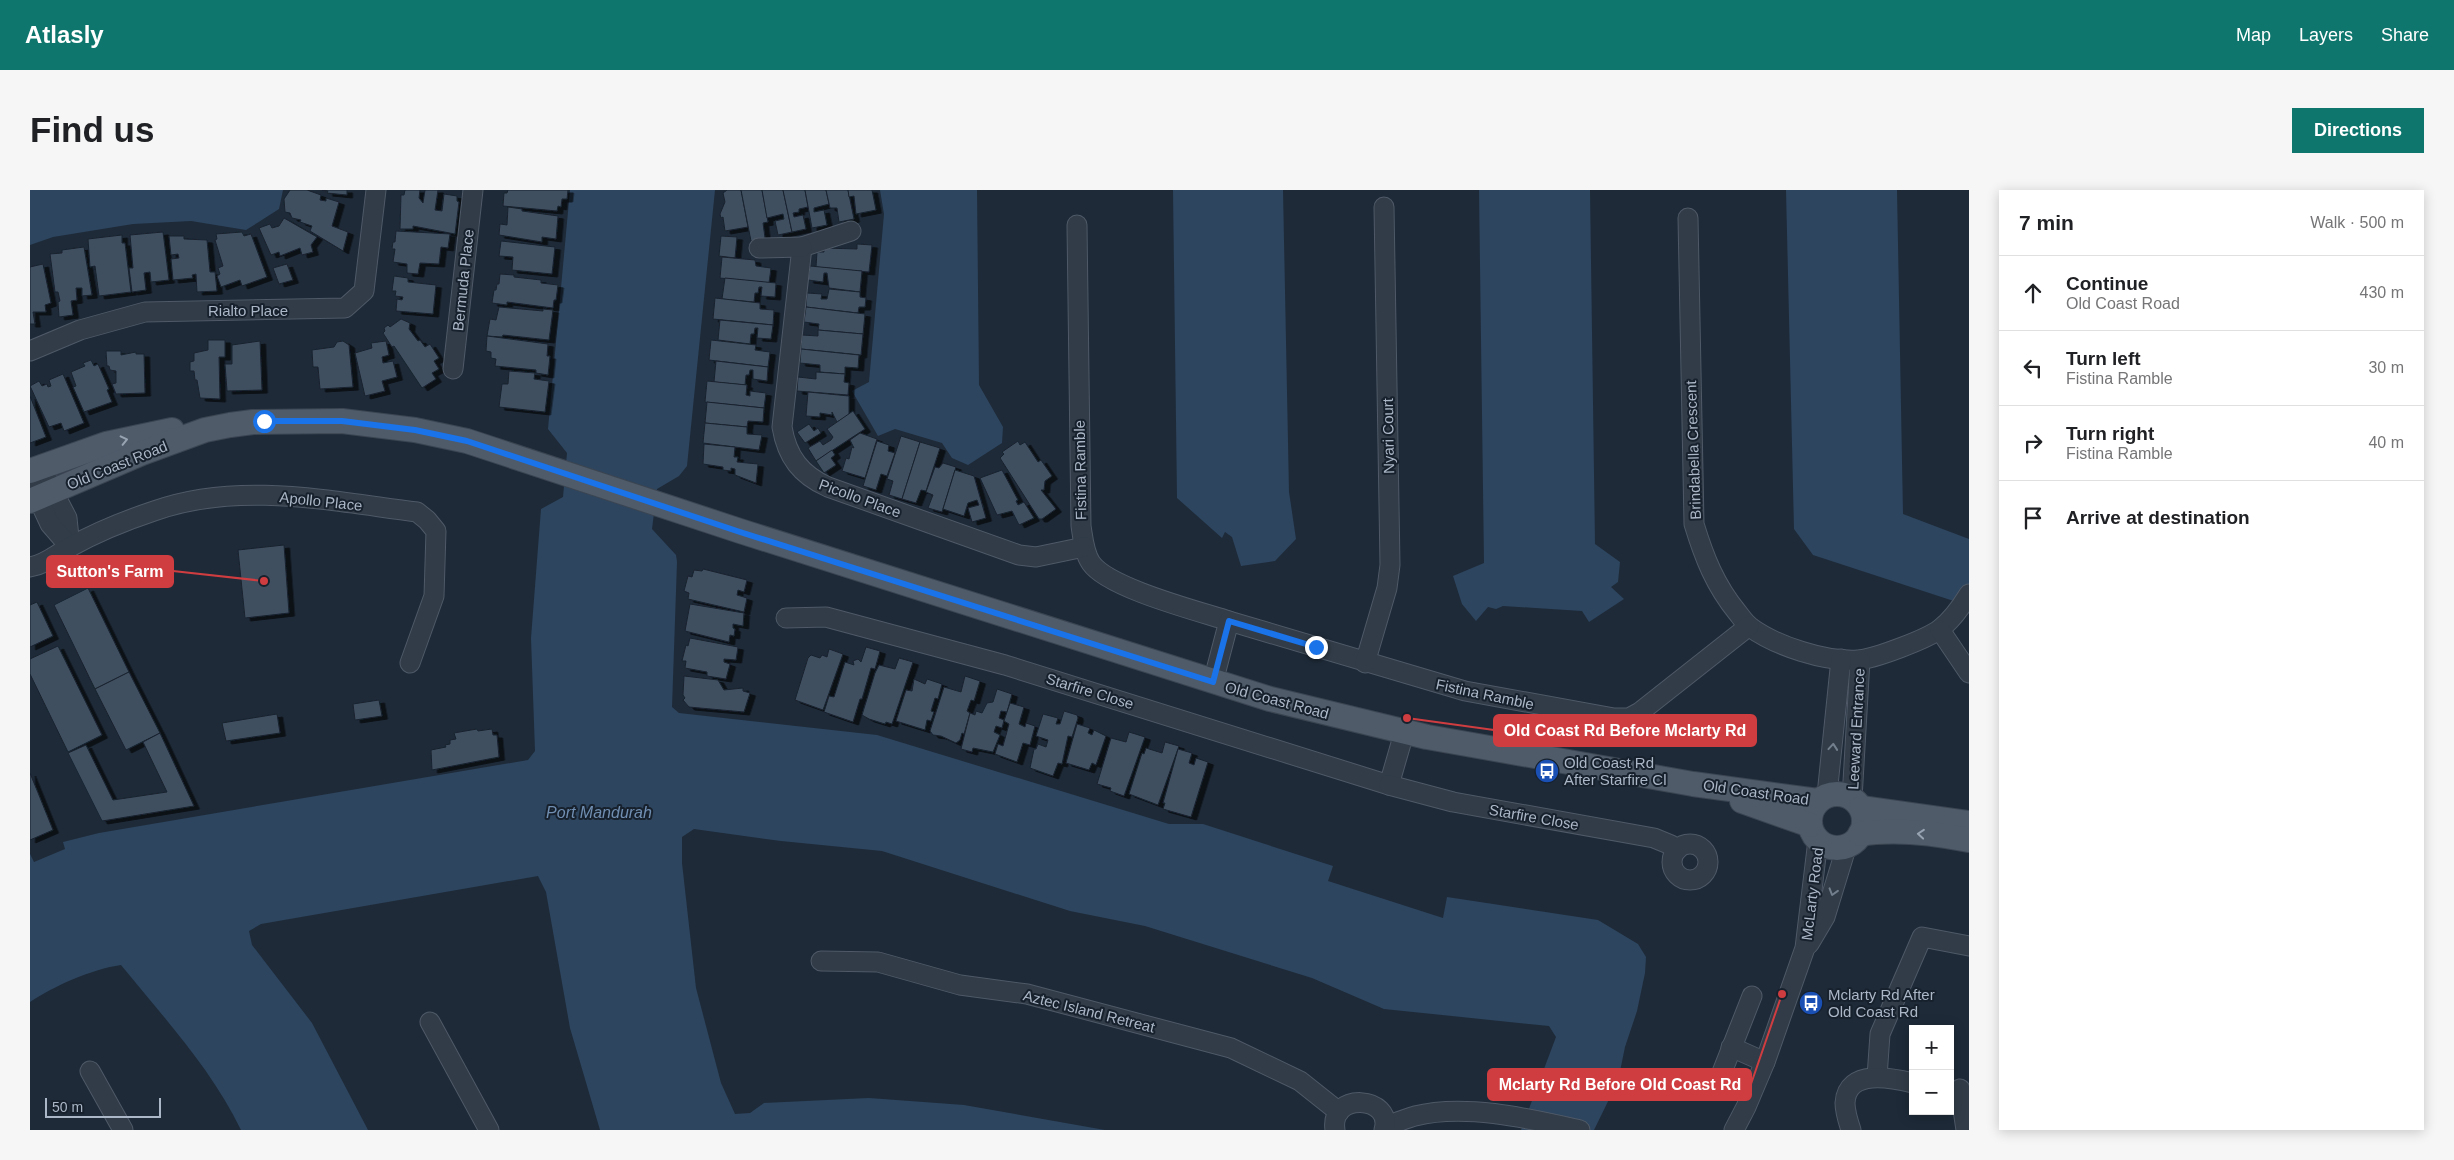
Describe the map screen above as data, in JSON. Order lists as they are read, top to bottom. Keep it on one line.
{"streets":{"main road":["Old Coast Road"],"street":["Bermuda Place","Rialto Place","Nyari Court","Brindabella Crescent","Fistina Ramble","Picollo Place","Apollo Place","Starfire Close","Leeward Entrance","McLarty Road","Aztec Island Retreat"]},"crossings":[["Nyari Court","Fistina Ramble"],["Brindabella Crescent","Fistina Ramble"],["Brindabella Crescent","Leeward Entrance"],["Old Coast Road","Leeward Entrance"],["Old Coast Road","McLarty Road"],["Fistina Ramble","Picollo Place"],["Leeward Entrance","McLarty Road"]],"water":["Port Mandurah"],"places":{"other":["Sutton's Farm","Old Coast Rd Before Mclarty Rd","Mclarty Rd Before Old Coast Rd"],"bus stop":["Old Coast Rd After Starfire Cl","Mclarty Rd After Old Coast Rd"]},"scale_bar":"50 m","page":{"header":"Atlasly","nav":["Map","Layers","Share"],"buttons":"Directions","title":"Find us","heading":["7 min","Walk · 500 m"],"list":[["Continue","Old Coast Road","430 m"],["Turn left","Fistina Ramble","30 m"],["Turn right","Fistina Ramble","40 m"],"Arrive at destination"],"map_buttons":["+","−"],"scale":"50 m"}}
